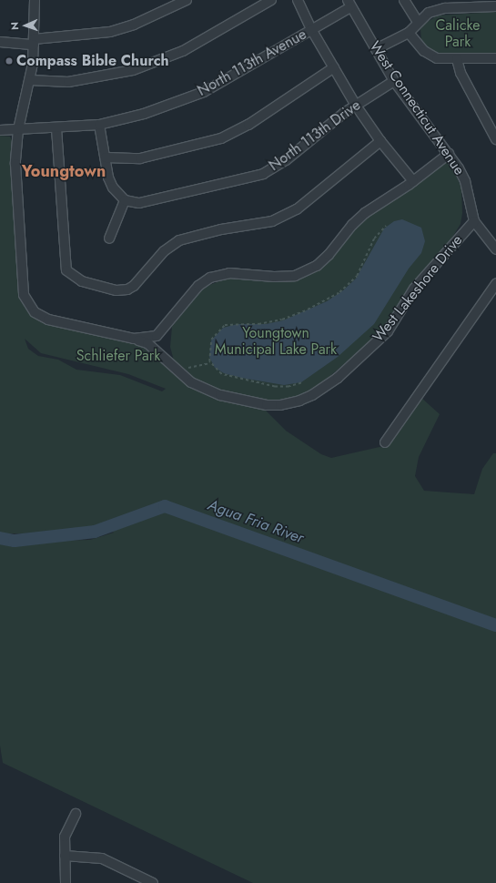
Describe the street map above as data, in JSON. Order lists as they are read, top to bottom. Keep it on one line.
{"streets":{"street":["North 113th Avenue","West Connecticut Avenue","North 113th Drive","West Lakeshore Drive"]},"crossings":[["North 113th Avenue","West Connecticut Avenue"],["West Connecticut Avenue","North 113th Drive"],["West Connecticut Avenue","West Lakeshore Drive"]],"districts":["Youngtown"],"water":["Agua Fria River"],"parks":["Calicke Park","Youngtown Municipal Lake Park","Schliefer Park"],"places":["Compass Bible Church"],"north":"left"}
